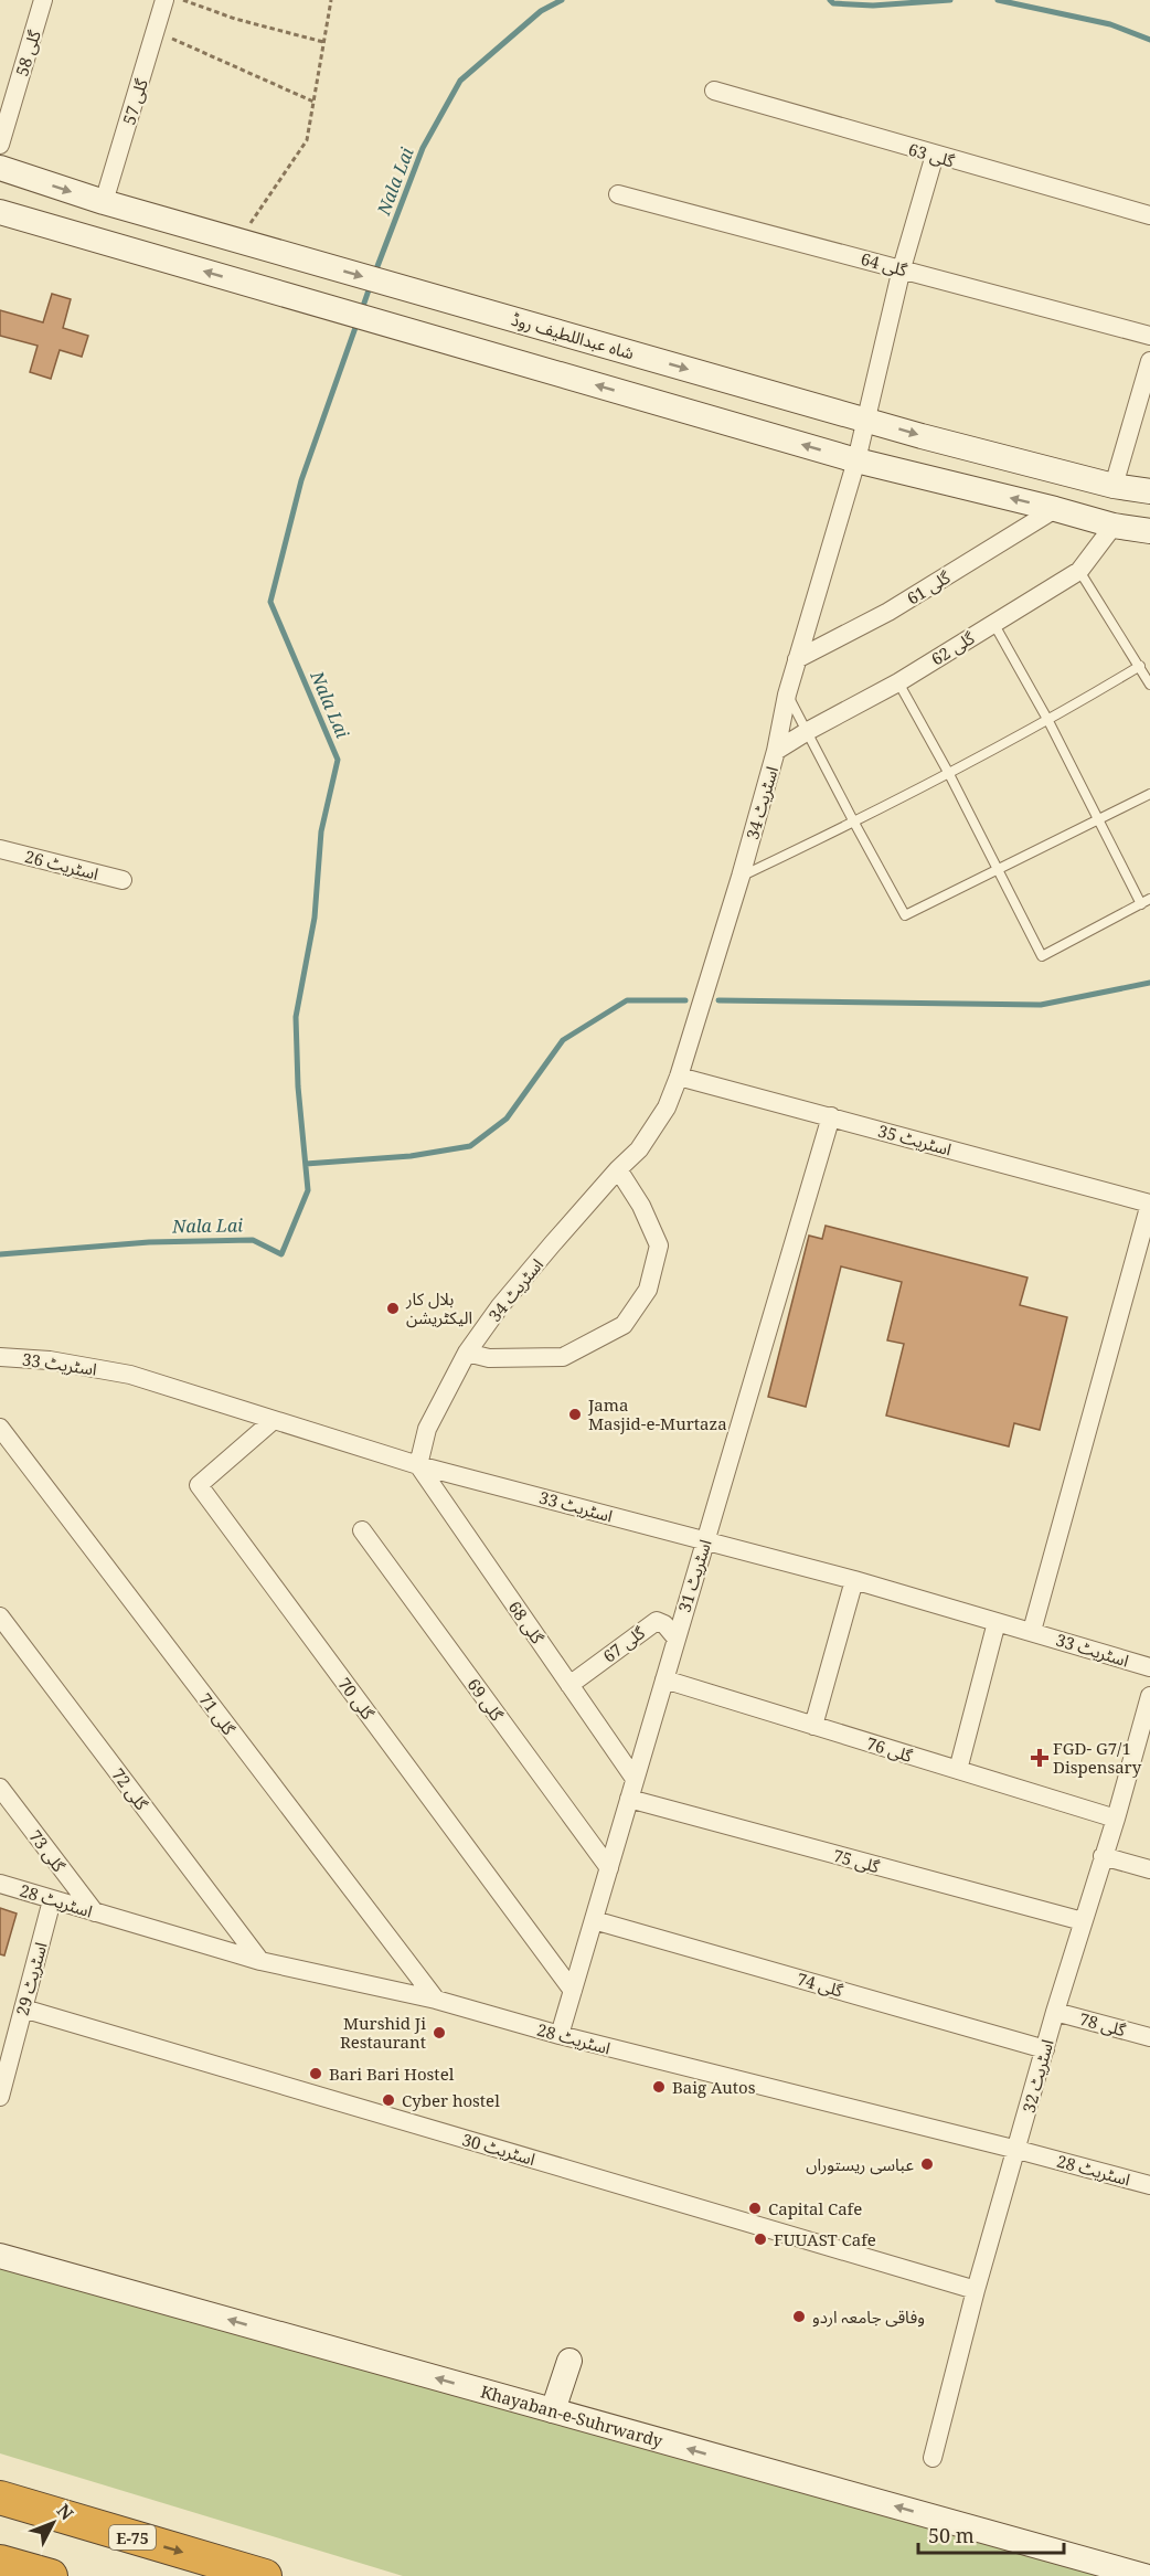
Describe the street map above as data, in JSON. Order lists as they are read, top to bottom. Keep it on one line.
{"streets":{"highway":["E-75"],"street":["گلی 58","گلی 57","گلی 63","گلی 64","شاہ عبداللطیف روڈ","گلی 61","گلی 62","اسٹریٹ 34","اسٹریٹ 26","اسٹریٹ 35","اسٹریٹ 33","اسٹریٹ 31","گلی 68","گلی 67","گلی 70","گلی 69","گلی 71","گلی 76","گلی 72","گلی 73","گلی 75","اسٹریٹ 28","اسٹریٹ 29","گلی 74","گلی 78","اسٹریٹ 32","اسٹریٹ 30","Khayaban-e-Suhrwardy"]},"crossings":[["گلی 57","شاہ عبداللطیف روڈ"],["گلی 63","اسٹریٹ 34"],["گلی 64","اسٹریٹ 34"],["شاہ عبداللطیف روڈ","اسٹریٹ 34"],["گلی 61","اسٹریٹ 34"],["گلی 62","اسٹریٹ 34"],["اسٹریٹ 34","اسٹریٹ 35"],["اسٹریٹ 34","اسٹریٹ 33"],["اسٹریٹ 34","گلی 68"],["اسٹریٹ 35","اسٹریٹ 31"],["اسٹریٹ 33","اسٹریٹ 31"],["اسٹریٹ 33","گلی 68"],["اسٹریٹ 33","گلی 70"],["اسٹریٹ 31","گلی 68"],["اسٹریٹ 31","گلی 67"],["اسٹریٹ 31","گلی 70"],["اسٹریٹ 31","گلی 69"],["اسٹریٹ 31","گلی 76"],["اسٹریٹ 31","گلی 75"],["اسٹریٹ 31","اسٹریٹ 28"],["اسٹریٹ 31","گلی 74"],["گلی 68","گلی 67"],["گلی 71","اسٹریٹ 28"],["گلی 76","اسٹریٹ 32"],["گلی 72","اسٹریٹ 28"],["گلی 73","اسٹریٹ 28"],["گلی 75","اسٹریٹ 32"],["اسٹریٹ 28","اسٹریٹ 29"],["اسٹریٹ 28","اسٹریٹ 32"],["اسٹریٹ 29","اسٹریٹ 30"],["گلی 74","اسٹریٹ 32"],["گلی 78","اسٹریٹ 32"],["اسٹریٹ 32","اسٹریٹ 30"]],"one_way":["Khayaban-e-Suhrwardy"],"water":["Nala Lai"],"places":{"other":["بلال کار الیکٹریشن","Jama Masjid-e-Murtaza","Murshid Ji Restaurant","Bari Bari Hostel","Baig Autos","Cyber hostel","عباسی ریستوراں","Capital Cafe","FUUAST Cafe","وفاقی جامعہ اردو"],"health":["FGD- G7/1 Dispensary"]},"scale_bar":"50 m","north":"top right"}
